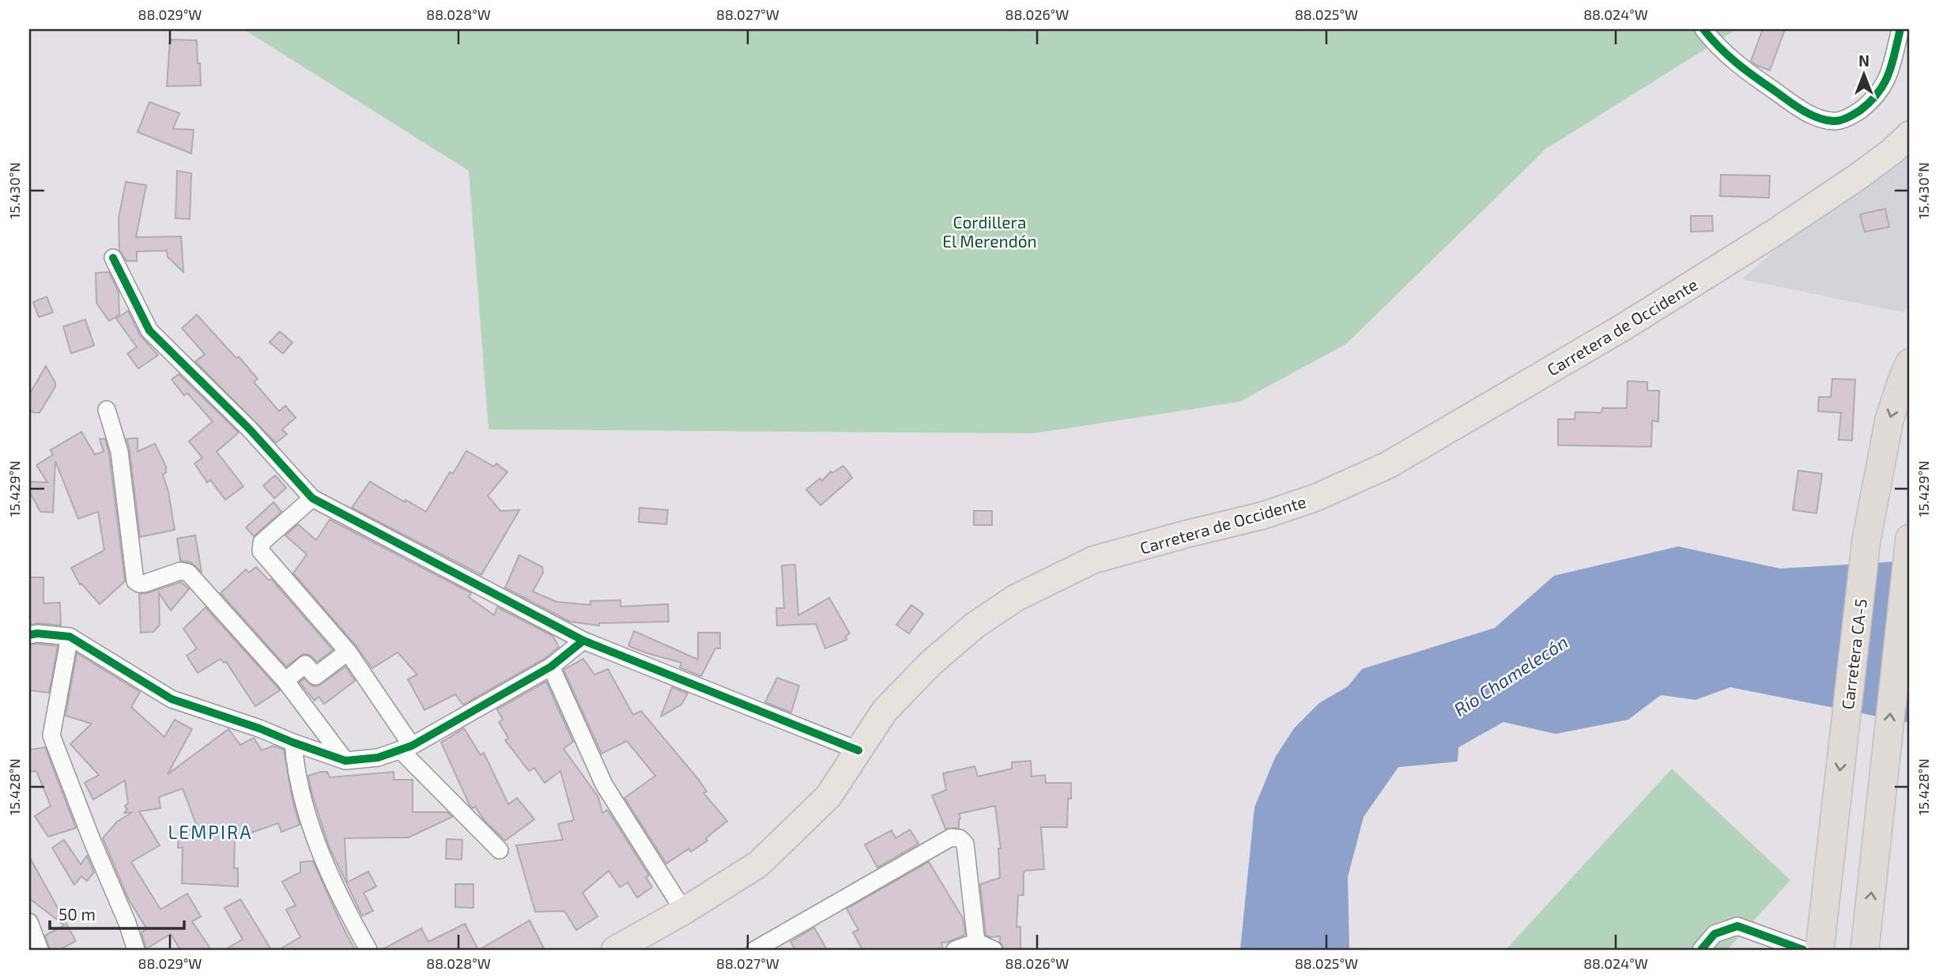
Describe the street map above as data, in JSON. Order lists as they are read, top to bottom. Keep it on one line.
{"streets":{"highway":["Carretera CA-5"],"main road":["Carretera de Occidente"]},"districts":["LEMPIRA"],"water":["Río Chamelecón"],"parks":["Cordillera El Merendón"],"scale_bar":"50 m","north":"top","coordinates":["88.029°W","88.028°W","88.027°W","88.026°W","88.025°W","88.024°W","15.430°N","15.429°N","15.428°N"]}
